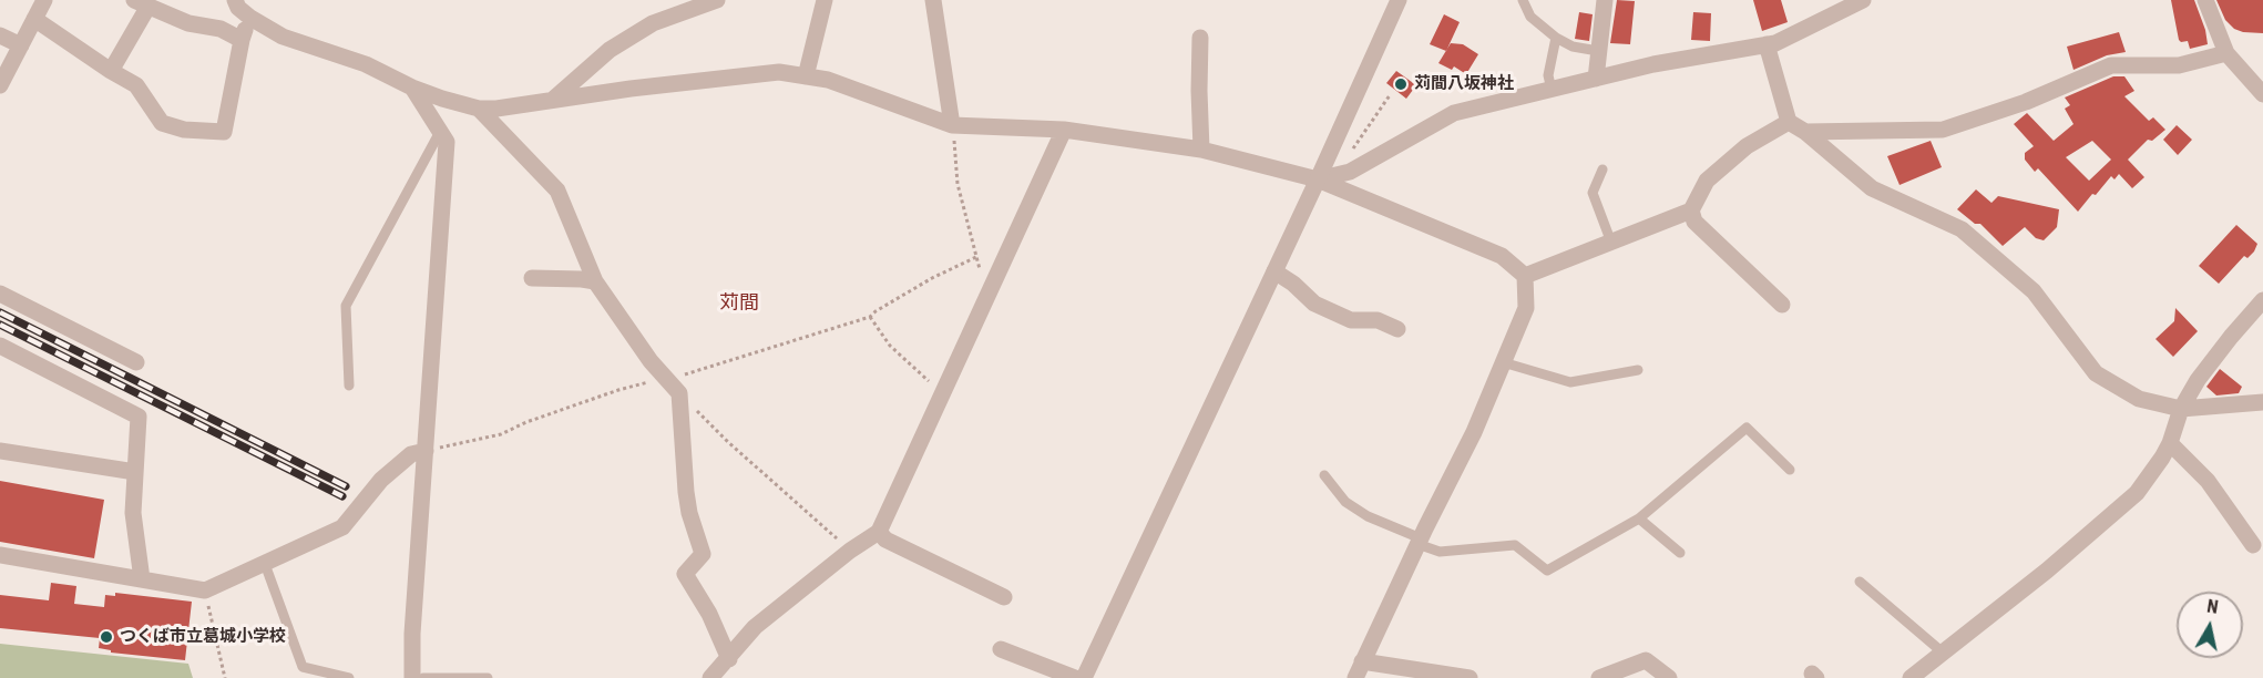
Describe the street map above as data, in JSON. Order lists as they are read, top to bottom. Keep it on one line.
{"districts":["苅間"],"places":["苅間八坂神社","つくば市立葛城小学校"],"north":"top"}
